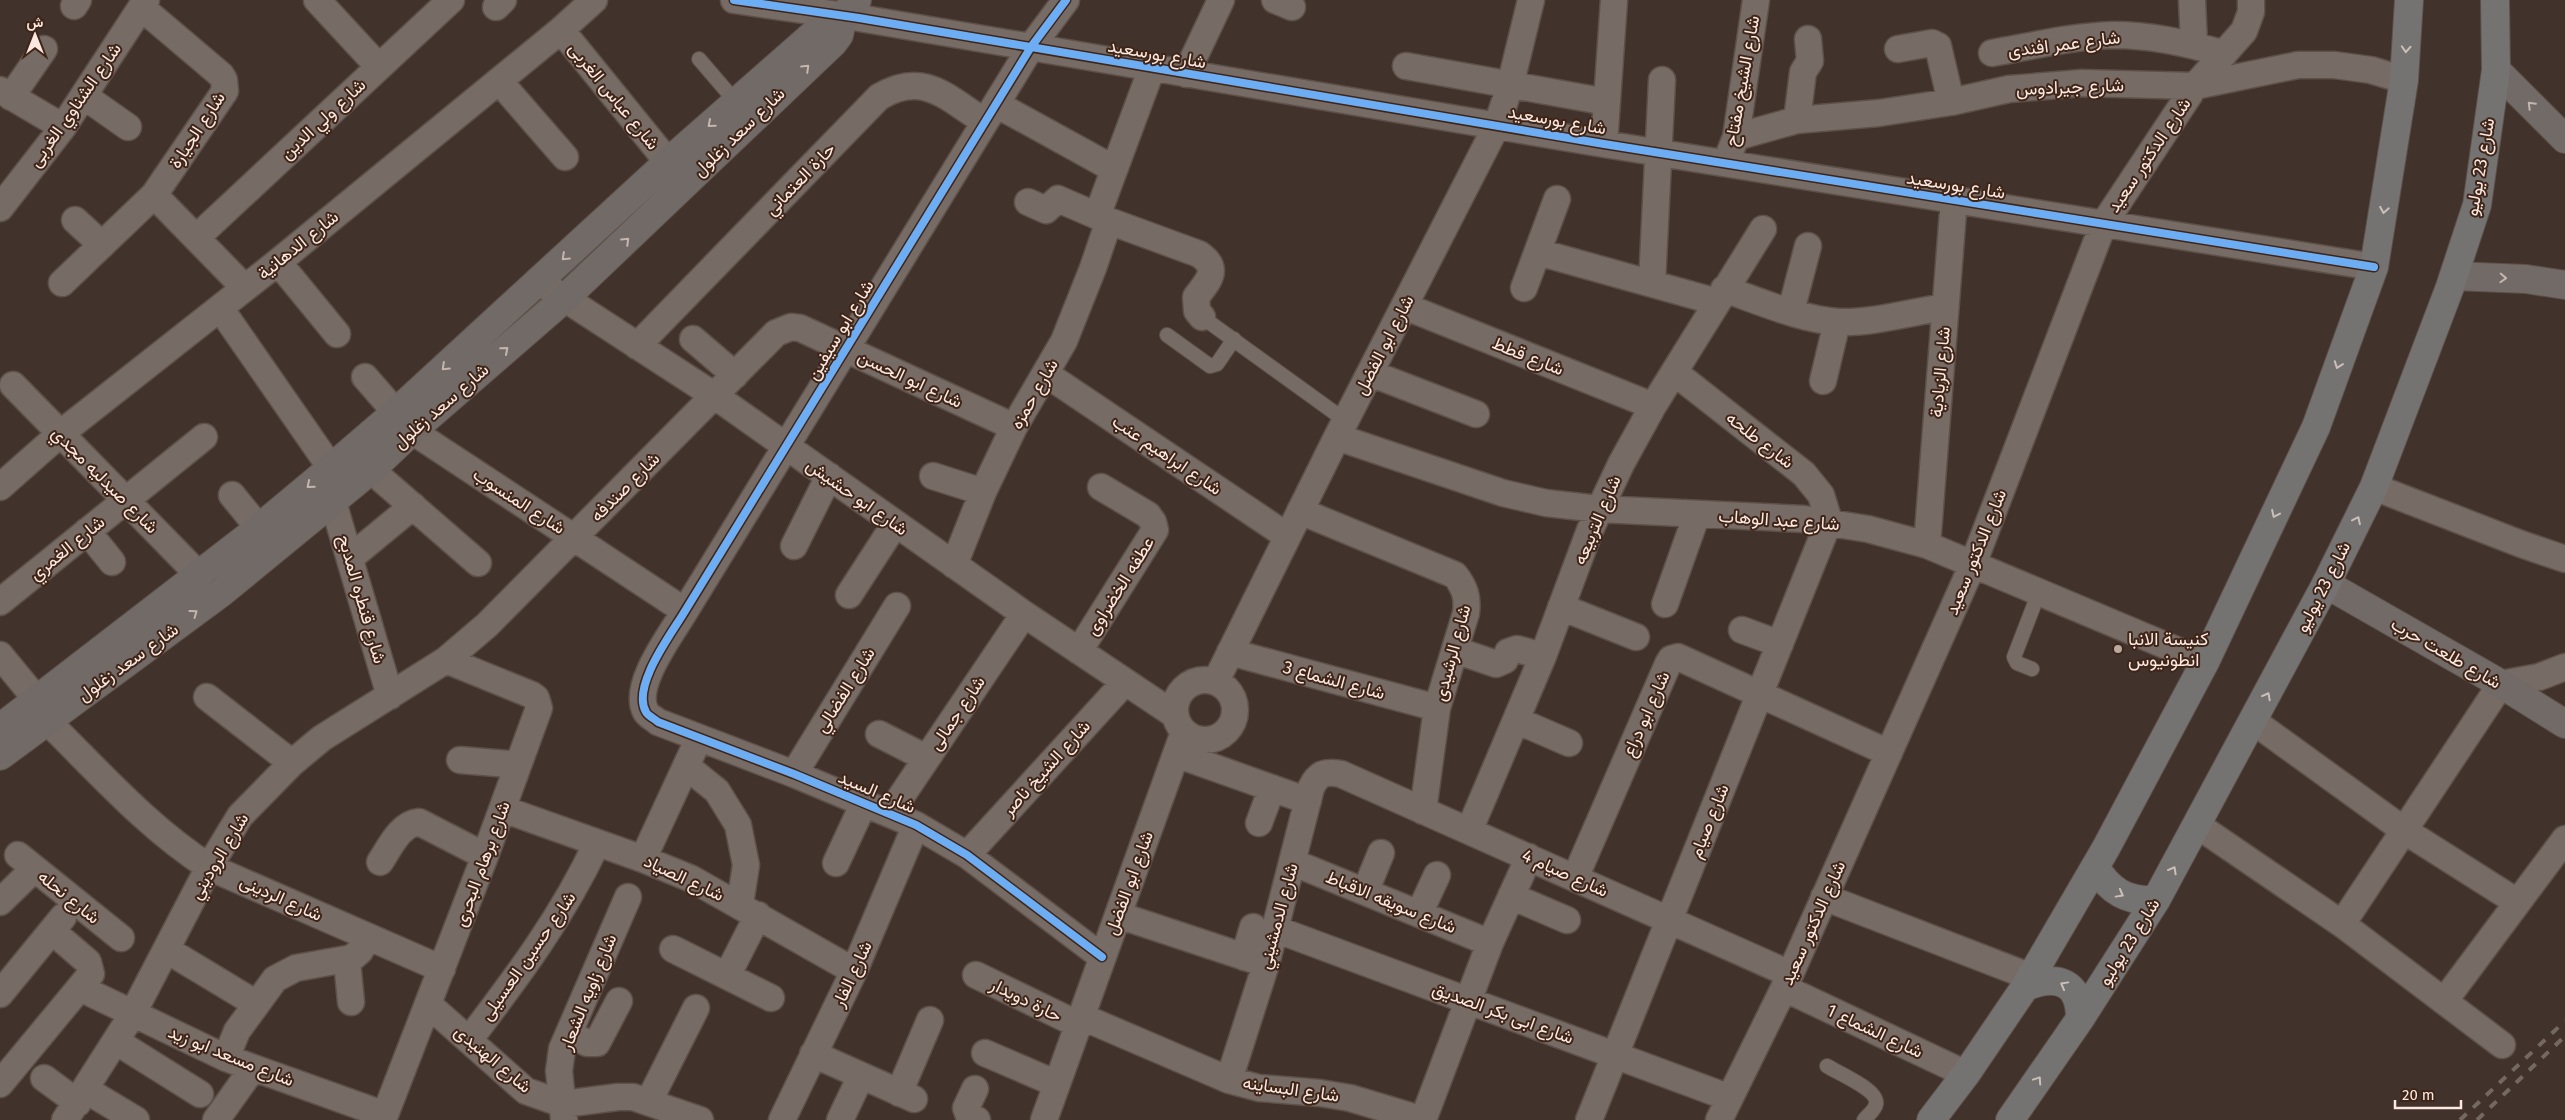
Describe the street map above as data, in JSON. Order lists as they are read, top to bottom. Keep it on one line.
{"streets":{"main road":["شارع 23 يوليو"],"street":["شارع عمر افندى","شارع بورسعيد","شارع الشيخ مفتاح","شارع جيرادوس","شارع عباس الغربى","شارع الشناوي الغربى","شارع ولي الدين","شارع الجيارة","شارع سعد زغلول","شارع الدكتور سعيد","حارة العتماني","شارع الدهانية","شارع ابو سيفين","شارع ابو الفضل","شارع قطط","شارع الزيادية","شارع ابو الحسن","شارع حمزه","شارع طلحه","شارع ابراهيم عنب","شارع صيدليه مجدي","شارع صندفه","شارع ابو حشيش","شارع المنسوب","شارع التربيعه","شارع عبد الوهاب","شارع الغمري","عطفه الخضراوى","شارع قنطره المدبح","شارع الرشيدى","شارع طلعت حرب","شارع الشماع 3","شارع الفضالي","شارع جمالى","شارع ابو دراع","شارع الشيخ ناصر","شارع السيد","شارع صيام","شارع الروديني","شارع برهام البحرى","شارع صيام 4","شارع الصياد","شارع نحله","شارع الردينى","شارع سويقه الاقباط","شارع الدمشيني","شارع حسين العسيلى","شارع الفار","شارع زاويه الشعار","حارة دويدار","شارع ابى بكر الصديق","شارع الشماع 1","شارع مسعد ابو زيد","شارع الهنيدى","شارع البساينه"]},"crossings":[["شارع عمر افندى","شارع الدكتور سعيد"],["شارع بورسعيد","شارع الشيخ مفتاح"],["شارع بورسعيد","شارع سعد زغلول"],["شارع بورسعيد","شارع الدكتور سعيد"],["شارع بورسعيد","شارع ابو سيفين"],["شارع بورسعيد","شارع ابو الفضل"],["شارع بورسعيد","شارع الزيادية"],["شارع بورسعيد","شارع حمزه"],["شارع الشيخ مفتاح","شارع جيرادوس"],["شارع جيرادوس","شارع الدكتور سعيد"],["شارع عباس الغربى","شارع سعد زغلول"],["شارع عباس الغربى","شارع الدهانية"],["شارع الشناوي الغربى","شارع الجيارة"],["شارع سعد زغلول","شارع صيدليه مجدي"],["شارع سعد زغلول","شارع ابو حشيش"],["شارع سعد زغلول","شارع المنسوب"],["شارع سعد زغلول","شارع قنطره المدبح"],["شارع سعد زغلول","شارع الردينى"],["شارع الدكتور سعيد","شارع عبد الوهاب"],["شارع الدكتور سعيد","شارع ابو دراع"],["شارع الدكتور سعيد","شارع صيام 4"],["شارع الدكتور سعيد","شارع ابى بكر الصديق"],["شارع الدكتور سعيد","شارع الشماع 1"],["شارع 23 يوليو","شارع طلعت حرب"],["حارة العتماني","شارع ابو سيفين"],["حارة العتماني","شارع حمزه"],["حارة العتماني","شارع ابو حشيش"],["شارع الدهانية","شارع صيدليه مجدي"],["شارع ابو سيفين","شارع ابو الحسن"],["شارع ابو سيفين","شارع ابو حشيش"],["شارع ابو سيفين","شارع المنسوب"],["شارع ابو سيفين","شارع السيد"],["شارع ابو الفضل","شارع قطط"],["شارع ابو الفضل","شارع ابراهيم عنب"],["شارع ابو الفضل","شارع ابو حشيش"],["شارع ابو الفضل","شارع عبد الوهاب"],["شارع ابو الفضل","شارع الرشيدى"],["شارع ابو الفضل","شارع الشماع 3"],["شارع ابو الفضل","شارع السيد"],["شارع ابو الفضل","حارة دويدار"],["شارع ابو الفضل","شارع البساينه"],["شارع قطط","شارع التربيعه"],["شارع الزيادية","شارع عبد الوهاب"],["شارع ابو الحسن","شارع حمزه"],["شارع ابو الحسن","شارع صندفه"],["شارع ابو الحسن","شارع ابو حشيش"],["شارع حمزه","شارع ابراهيم عنب"],["شارع حمزه","شارع ابو حشيش"],["شارع طلحه","شارع التربيعه"],["شارع طلحه","شارع عبد الوهاب"],["شارع طلحه","شارع صيام"],["شارع صيدليه مجدي","شارع الغمري"],["شارع صندفه","شارع ابو حشيش"],["شارع صندفه","شارع المنسوب"],["شارع صندفه","شارع الروديني"],["شارع صندفه","شارع برهام البحرى"],["شارع ابو حشيش","عطفه الخضراوى"],["شارع ابو حشيش","شارع جمالى"],["شارع ابو حشيش","شارع الشيخ ناصر"],["شارع التربيعه","شارع عبد الوهاب"],["شارع التربيعه","شارع صيام 4"],["شارع عبد الوهاب","شارع صيام"],["شارع قنطره المدبح","شارع الروديني"],["شارع الرشيدى","شارع الشماع 3"],["شارع الرشيدى","شارع صيام 4"],["شارع الفضالي","شارع السيد"],["شارع جمالى","شارع السيد"],["شارع ابو دراع","شارع صيام"],["شارع ابو دراع","شارع صيام 4"],["شارع الشيخ ناصر","شارع السيد"],["شارع السيد","شارع الفار"],["شارع صيام","شارع صيام 4"],["شارع صيام","شارع ابى بكر الصديق"],["شارع الروديني","شارع برهام البحرى"],["شارع الروديني","شارع الردينى"],["شارع الروديني","شارع مسعد ابو زيد"],["شارع برهام البحرى","شارع الصياد"],["شارع برهام البحرى","شارع الردينى"],["شارع برهام البحرى","شارع مسعد ابو زيد"],["شارع برهام البحرى","شارع الهنيدى"],["شارع صيام 4","شارع الدمشيني"],["شارع صيام 4","شارع الشماع 1"],["شارع الصياد","شارع حسين العسيلى"],["شارع الصياد","شارع الفار"],["شارع سويقه الاقباط","شارع الدمشيني"],["شارع الدمشيني","شارع ابى بكر الصديق"],["شارع الدمشيني","شارع البساينه"],["شارع حسين العسيلى","شارع الهنيدى"],["شارع زاويه الشعار","شارع الهنيدى"],["حارة دويدار","شارع البساينه"]],"places":["كنيسة الانبا انطونيوس"],"scale_bar":"20 m","north":"top"}
